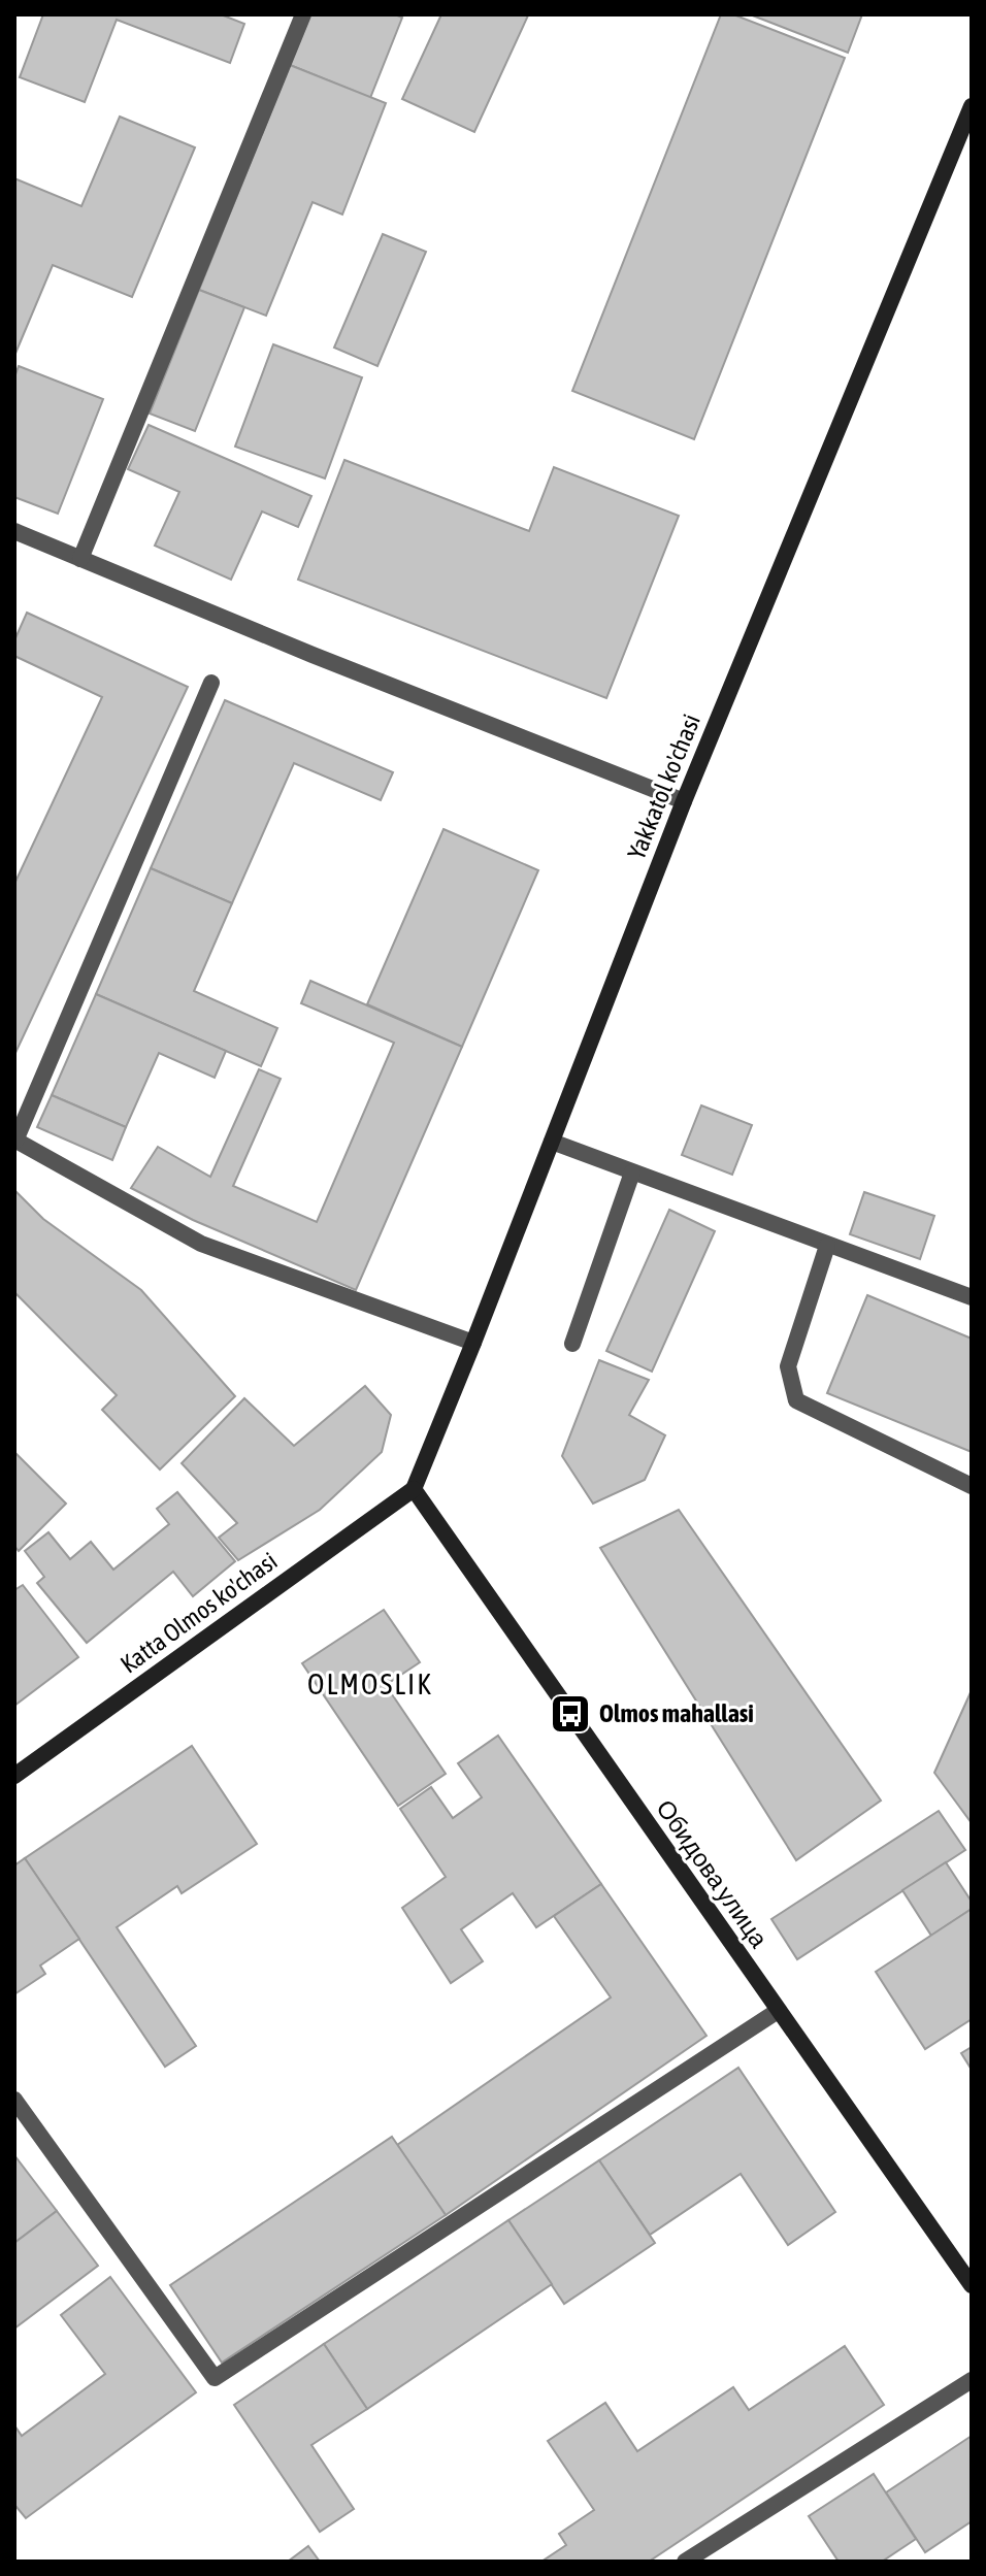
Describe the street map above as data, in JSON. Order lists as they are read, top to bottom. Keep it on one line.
{"streets":{"street":["Yakkatol ko'chasi","Katta Olmos ko'chasi","Обидова улица"]},"crossings":[["Yakkatol ko'chasi","Katta Olmos ko'chasi"],["Yakkatol ko'chasi","Обидова улица"],["Katta Olmos ko'chasi","Обидова улица"]],"districts":["OLMOSLIK"],"places":{"bus stop":["Olmos mahallasi"]}}
